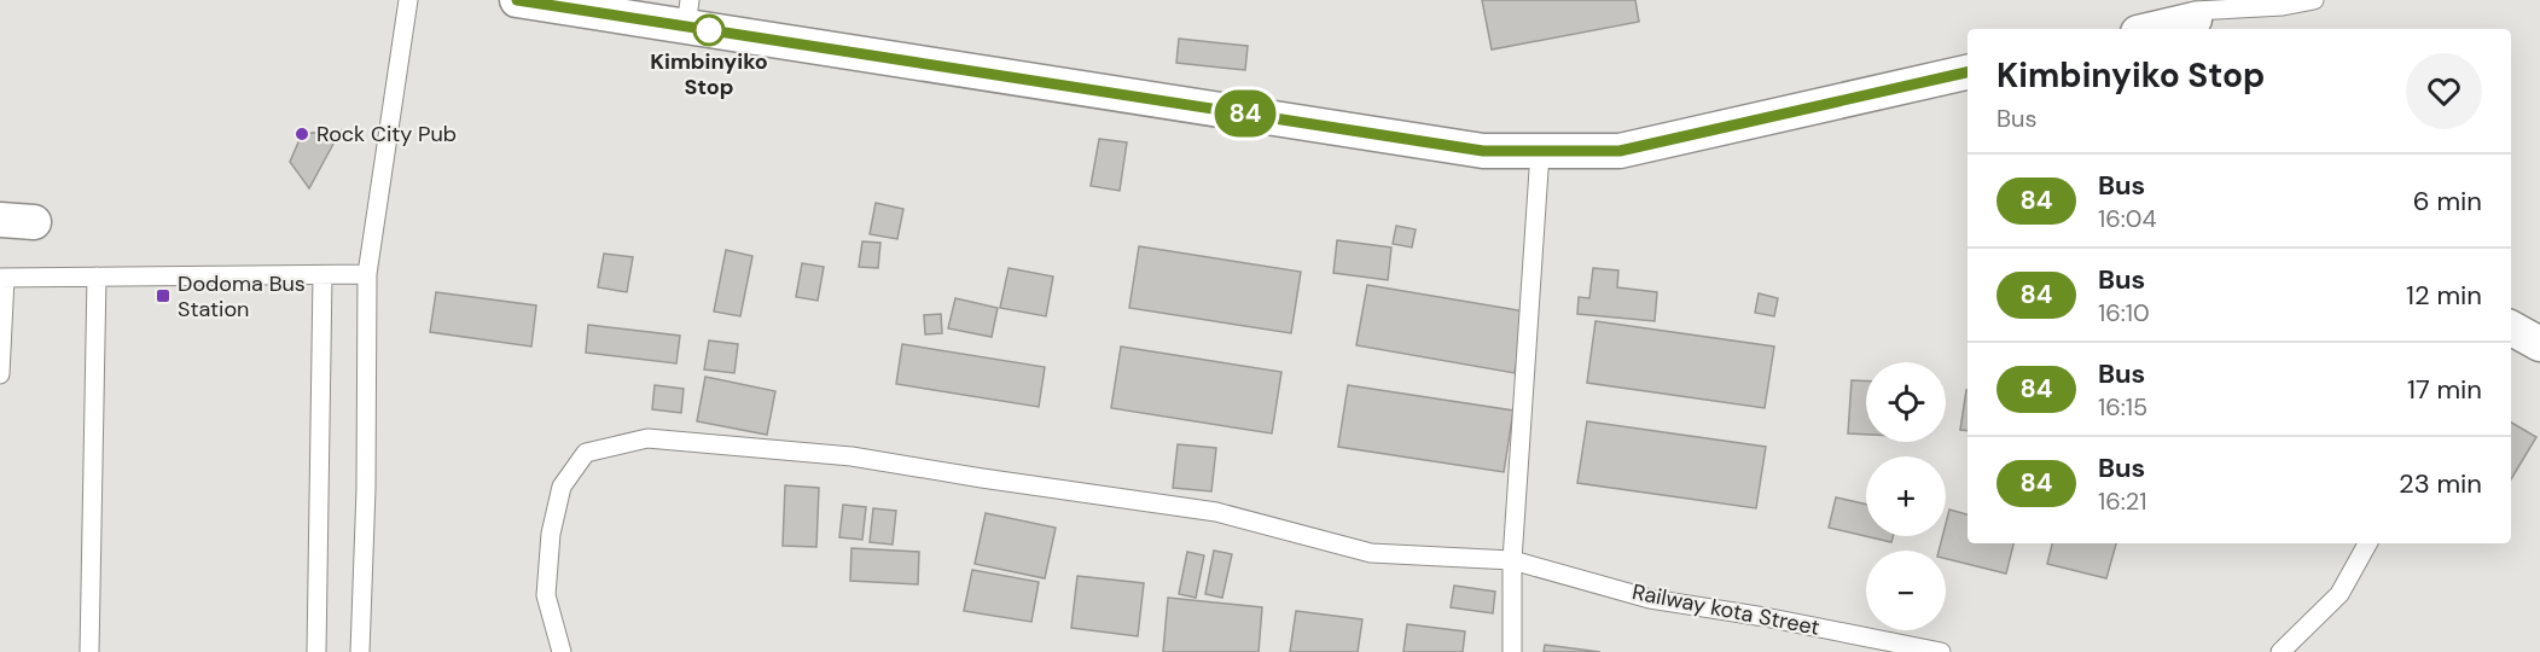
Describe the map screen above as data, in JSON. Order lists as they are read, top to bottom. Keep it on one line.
{"streets":{"lane":["Railway kota Street"]},"places":{"other":["Kimbinyiko Stop","Rock City Pub"],"transit":["Dodoma Bus Station"]},"lines":["bus line 84"],"page":{"on_map":"84","heading":["Kimbinyiko Stop","Bus"],"list":[{"mark":"84","name":"Bus","note":"16:04","value":"6 min"},{"mark":"84","name":"Bus","note":"16:10","value":"12 min"},{"mark":"84","name":"Bus","note":"16:15","value":"17 min"},{"mark":"84","name":"Bus","note":"16:21","value":"23 min"}],"map_buttons":["+","−"]}}
